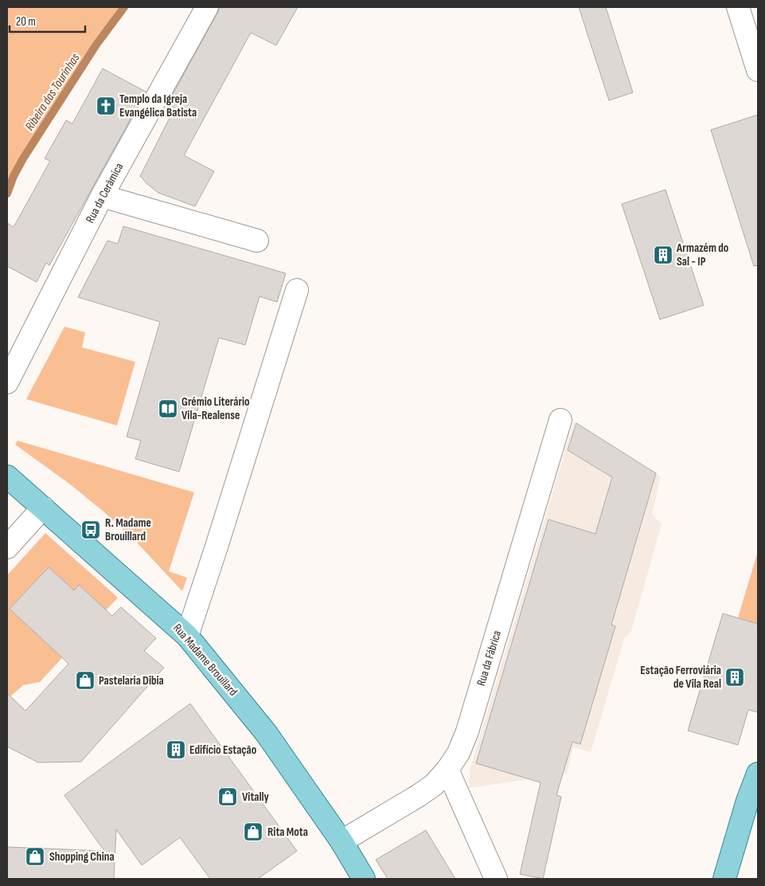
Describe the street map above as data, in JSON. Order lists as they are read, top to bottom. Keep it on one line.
{"streets":{"main road":["Rua Madame Brouillard"],"street":["Rua da Cerâmica","Rua da Fábrica"]},"crossings":[["Rua da Fábrica","Rua Madame Brouillard"]],"water":["Ribeira das Tourinhas"],"places":{"church":["Templo da Igreja Evangélica Batista"],"building":["Armazém do Sal - IP","Estação Ferroviária de Vila Real","Edifício Estação"],"library":["Grémio Literário Vila-Realense"],"bus stop":["R. Madame Brouillard"],"shop":["Pastelaria Dibia","Vitally","Rita Mota","Shopping China"]},"scale_bar":"20 m"}
